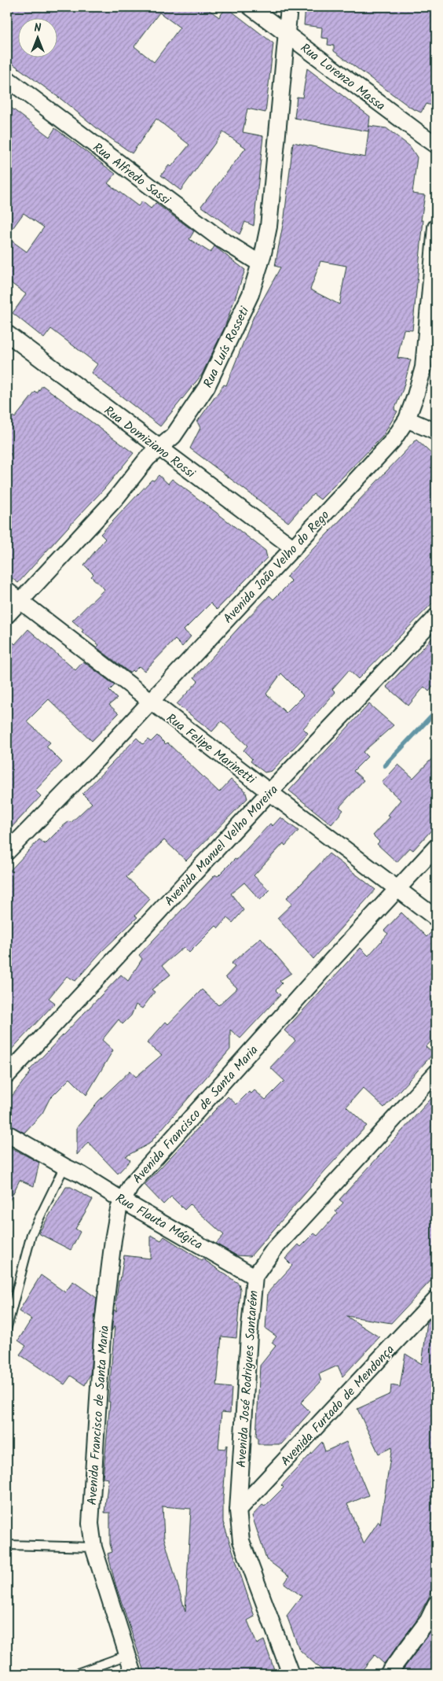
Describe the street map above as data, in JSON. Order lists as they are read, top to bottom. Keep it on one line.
{"streets":{"street":["Rua Lorenzo Massa","Rua Alfredo Sassi","Rua Luís Rosseti","Rua Domiziano Rossi","Avenida João Velho do Rego","Rua Felipe Marinetti","Avenida Manuel Velho Moreira","Avenida Francisco de Santa Maria","Rua Flauta Mágica","Avenida José Rodrigues Santarém","Avenida Furtado de Mendonça"]},"crossings":[["Rua Lorenzo Massa","Rua Luís Rosseti"],["Rua Alfredo Sassi","Rua Luís Rosseti"],["Rua Luís Rosseti","Rua Domiziano Rossi"],["Rua Luís Rosseti","Rua Felipe Marinetti"],["Rua Domiziano Rossi","Avenida João Velho do Rego"],["Avenida João Velho do Rego","Rua Felipe Marinetti"],["Rua Felipe Marinetti","Avenida Manuel Velho Moreira"],["Rua Felipe Marinetti","Avenida Francisco de Santa Maria"],["Avenida Francisco de Santa Maria","Rua Flauta Mágica"],["Rua Flauta Mágica","Avenida José Rodrigues Santarém"],["Avenida José Rodrigues Santarém","Avenida Furtado de Mendonça"]],"north":"top"}
